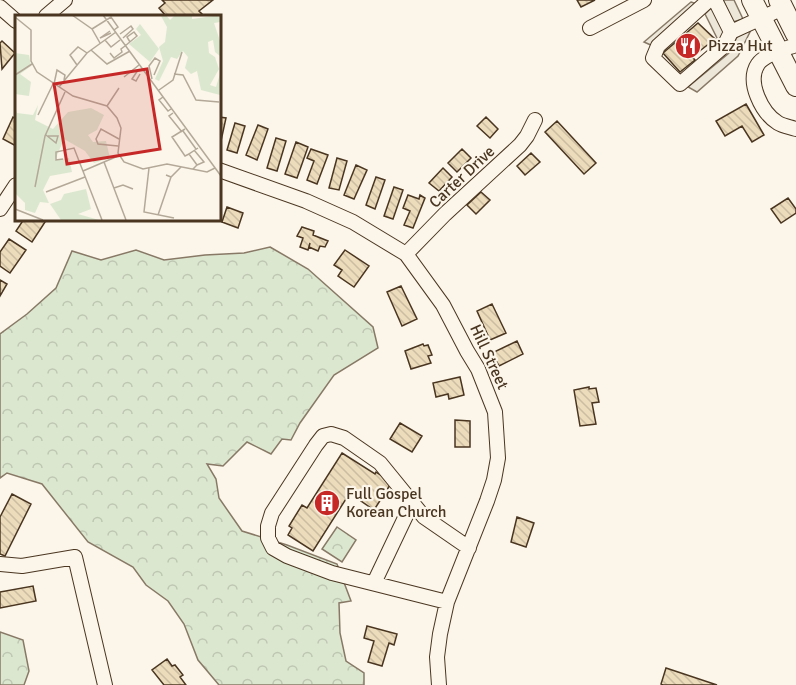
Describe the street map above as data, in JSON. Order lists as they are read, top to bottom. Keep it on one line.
{"streets":{"street":["Carter Drive","Hill Street"]},"crossings":[["Carter Drive","Hill Street"]],"places":{"restaurant":["Pizza Hut"],"building":["Full Gospel Korean Church"]}}
